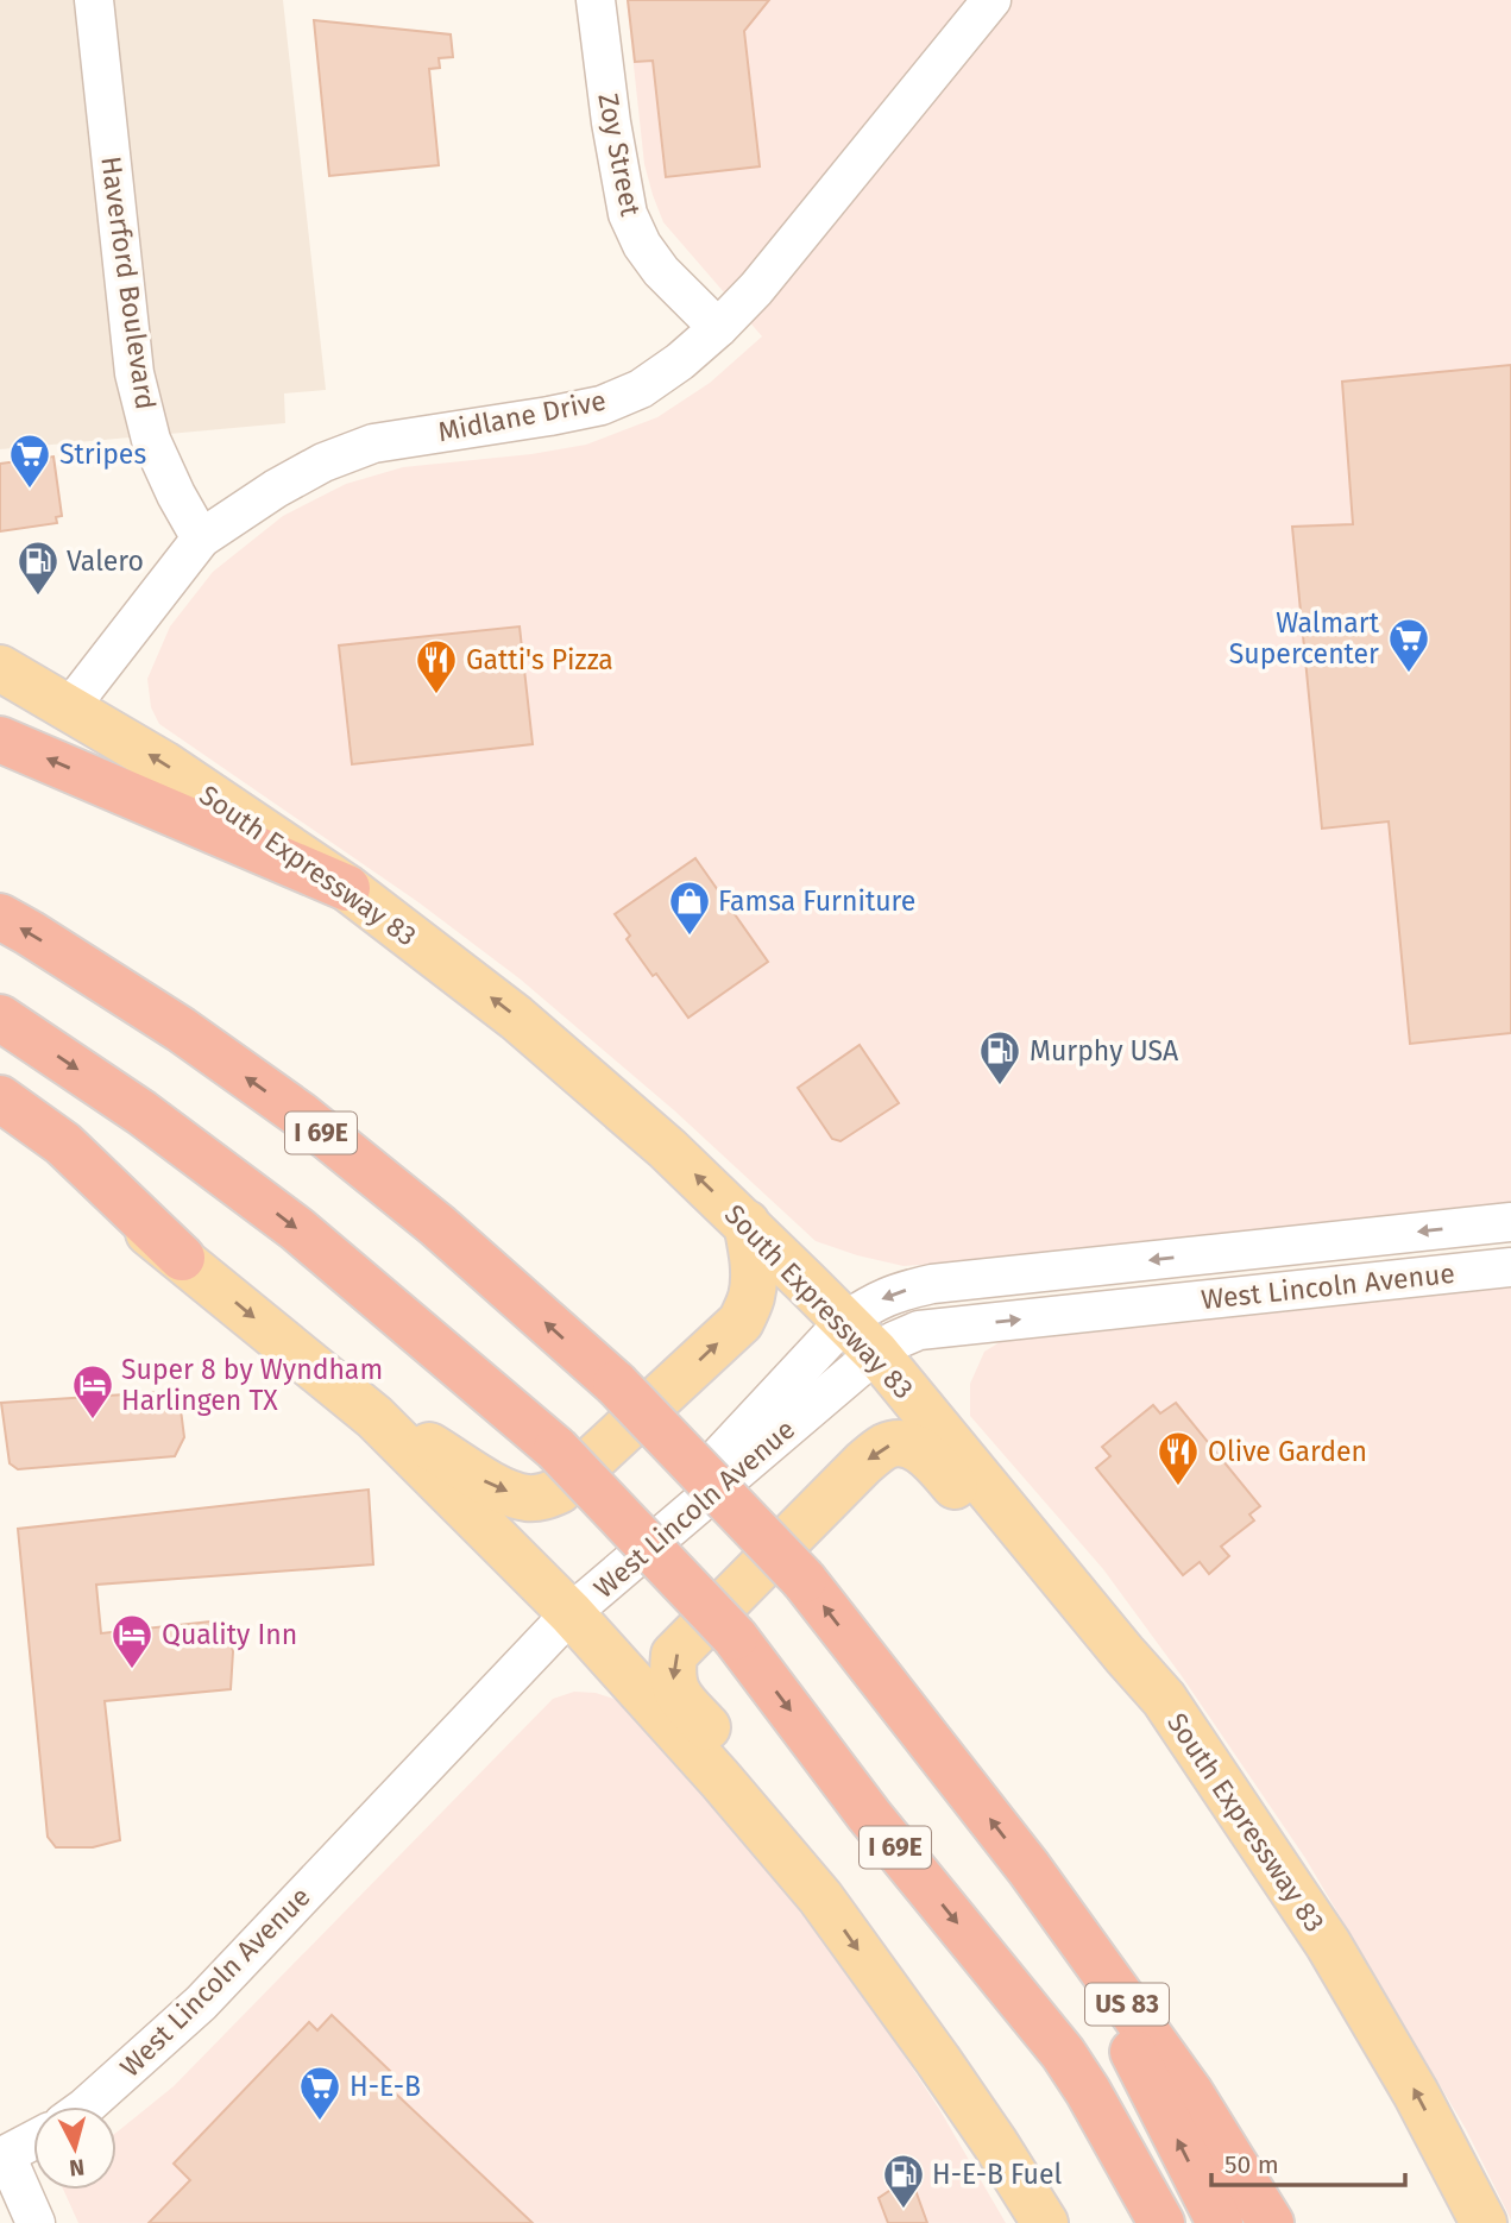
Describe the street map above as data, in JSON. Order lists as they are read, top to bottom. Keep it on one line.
{"streets":{"highway":["I 69E","US 83"],"main road":["South Expressway 83"],"street":["Zoy Street","Haverford Boulevard","Midlane Drive","West Lincoln Avenue"]},"crossings":[["Zoy Street","Midlane Drive"],["Haverford Boulevard","Midlane Drive"],["South Expressway 83","West Lincoln Avenue"],["I 69E","US 83"]],"places":{"supermarket":["Stripes","Walmart Supercenter","H-E-B"],"fuel station":["Valero","Murphy USA","H-E-B Fuel"],"restaurant":["Gatti's Pizza","Olive Garden"],"shop":["Famsa Furniture"],"hotel":["Super 8 by Wyndham Harlingen TX","Quality Inn"]},"scale_bar":"50 m","north":"bottom"}
